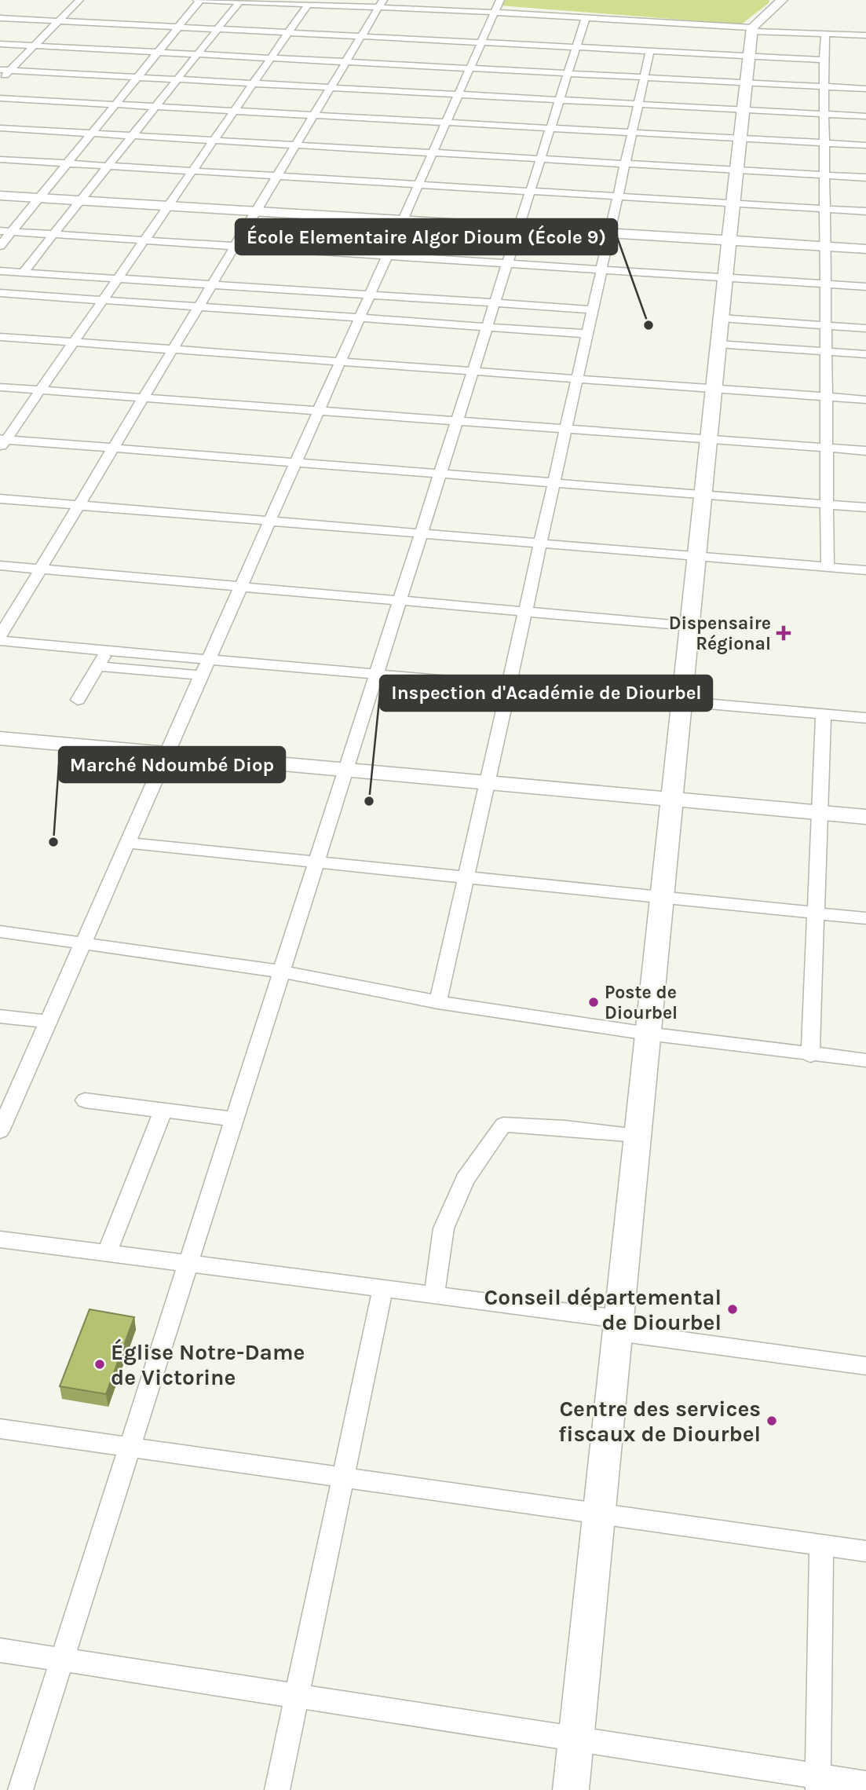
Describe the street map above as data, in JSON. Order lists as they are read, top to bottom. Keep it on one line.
{"places":{"other":["École Elementaire Algor Dioum (École 9)","Inspection d'Académie de Diourbel","Marché Ndoumbé Diop","Poste de Diourbel","Conseil départemental de Diourbel","Église Notre-Dame de Victorine","Centre des services fiscaux de Diourbel"],"health":["Dispensaire Régional"]}}
